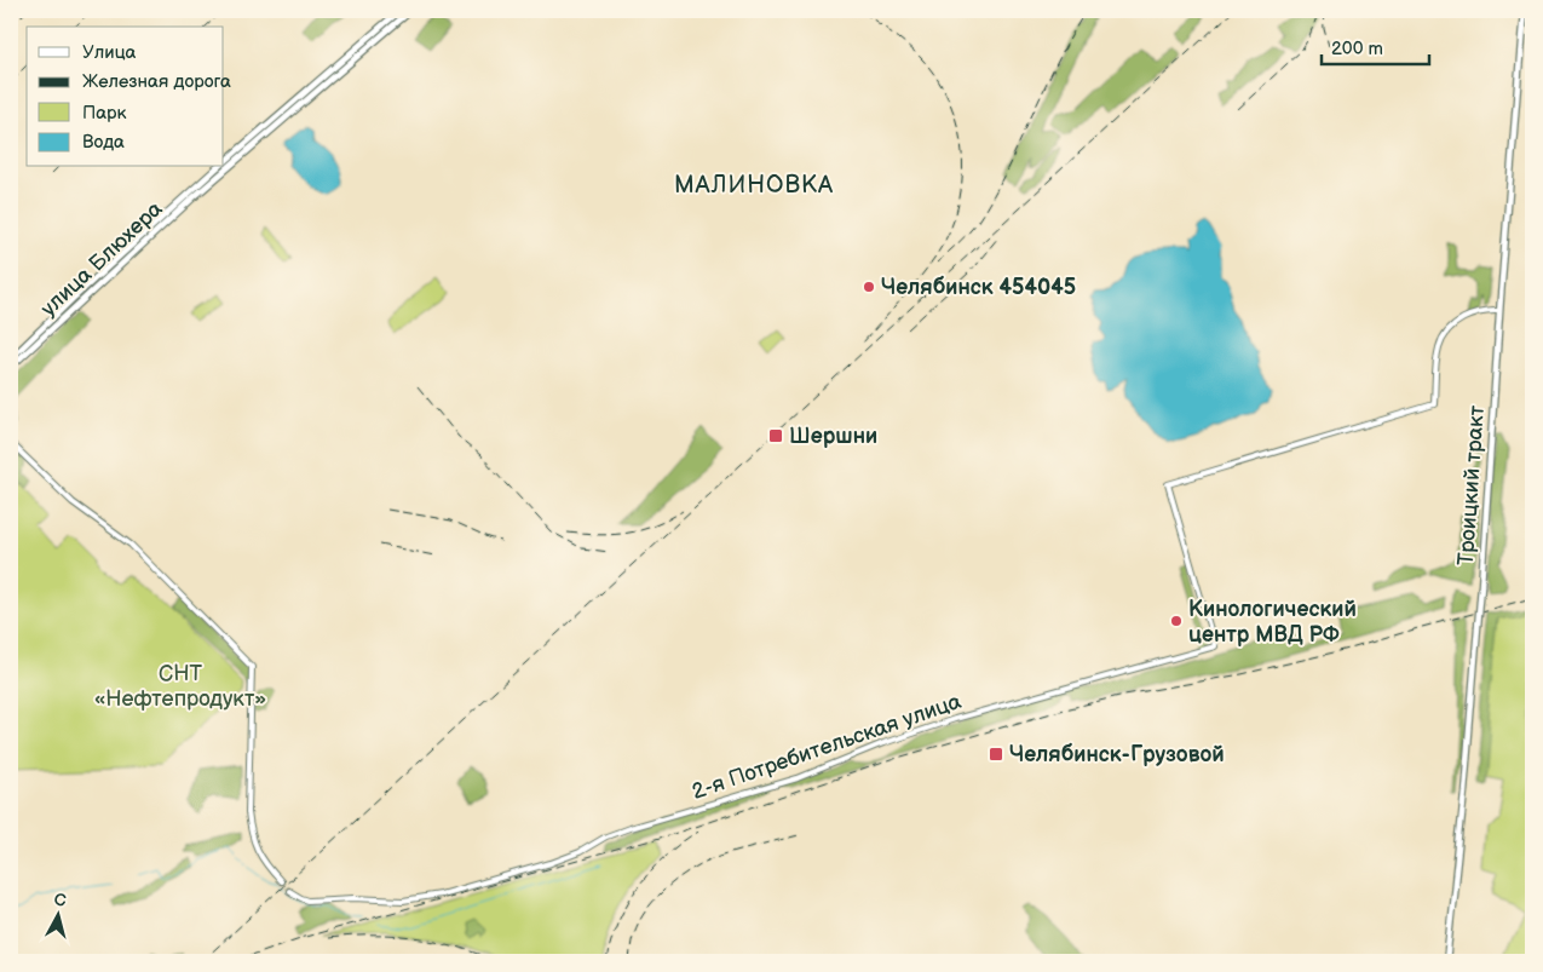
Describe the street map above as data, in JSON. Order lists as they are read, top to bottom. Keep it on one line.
{"streets":{"main road":["улица Блюхера","Троицкий тракт"],"street":["2-я Потребительская улица"]},"crossings":[["Троицкий тракт","2-я Потребительская улица"]],"districts":["МАЛИНОВКА"],"parks":["СНТ «Нефтепродукт»"],"places":{"other":["Челябинск 454045","Кинологический центр МВД РФ"],"transit":["Шершни","Челябинск-Грузовой"]},"legend":["Улица","Железная дорога","Парк","Вода"],"scale_bar":"200 m","north":"top"}
